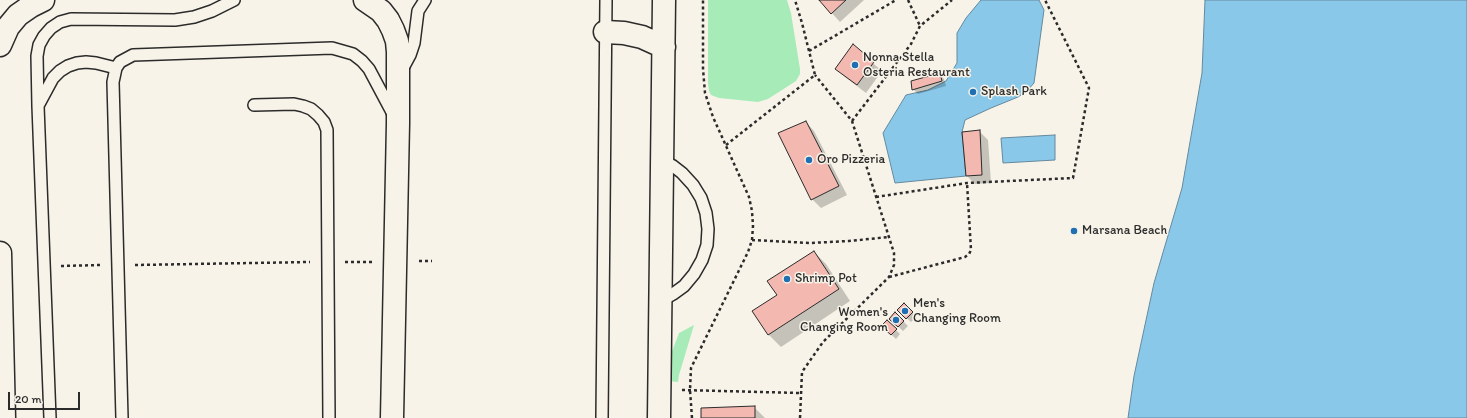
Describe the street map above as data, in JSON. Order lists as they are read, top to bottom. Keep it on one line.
{"places":["Nonna Stella Osteria Restaurant","Splash Park","Oro Pizzeria","Marsana Beach","Shrimp Pot","Men's Changing Room","Women's Changing Room"],"scale_bar":"20 m"}
